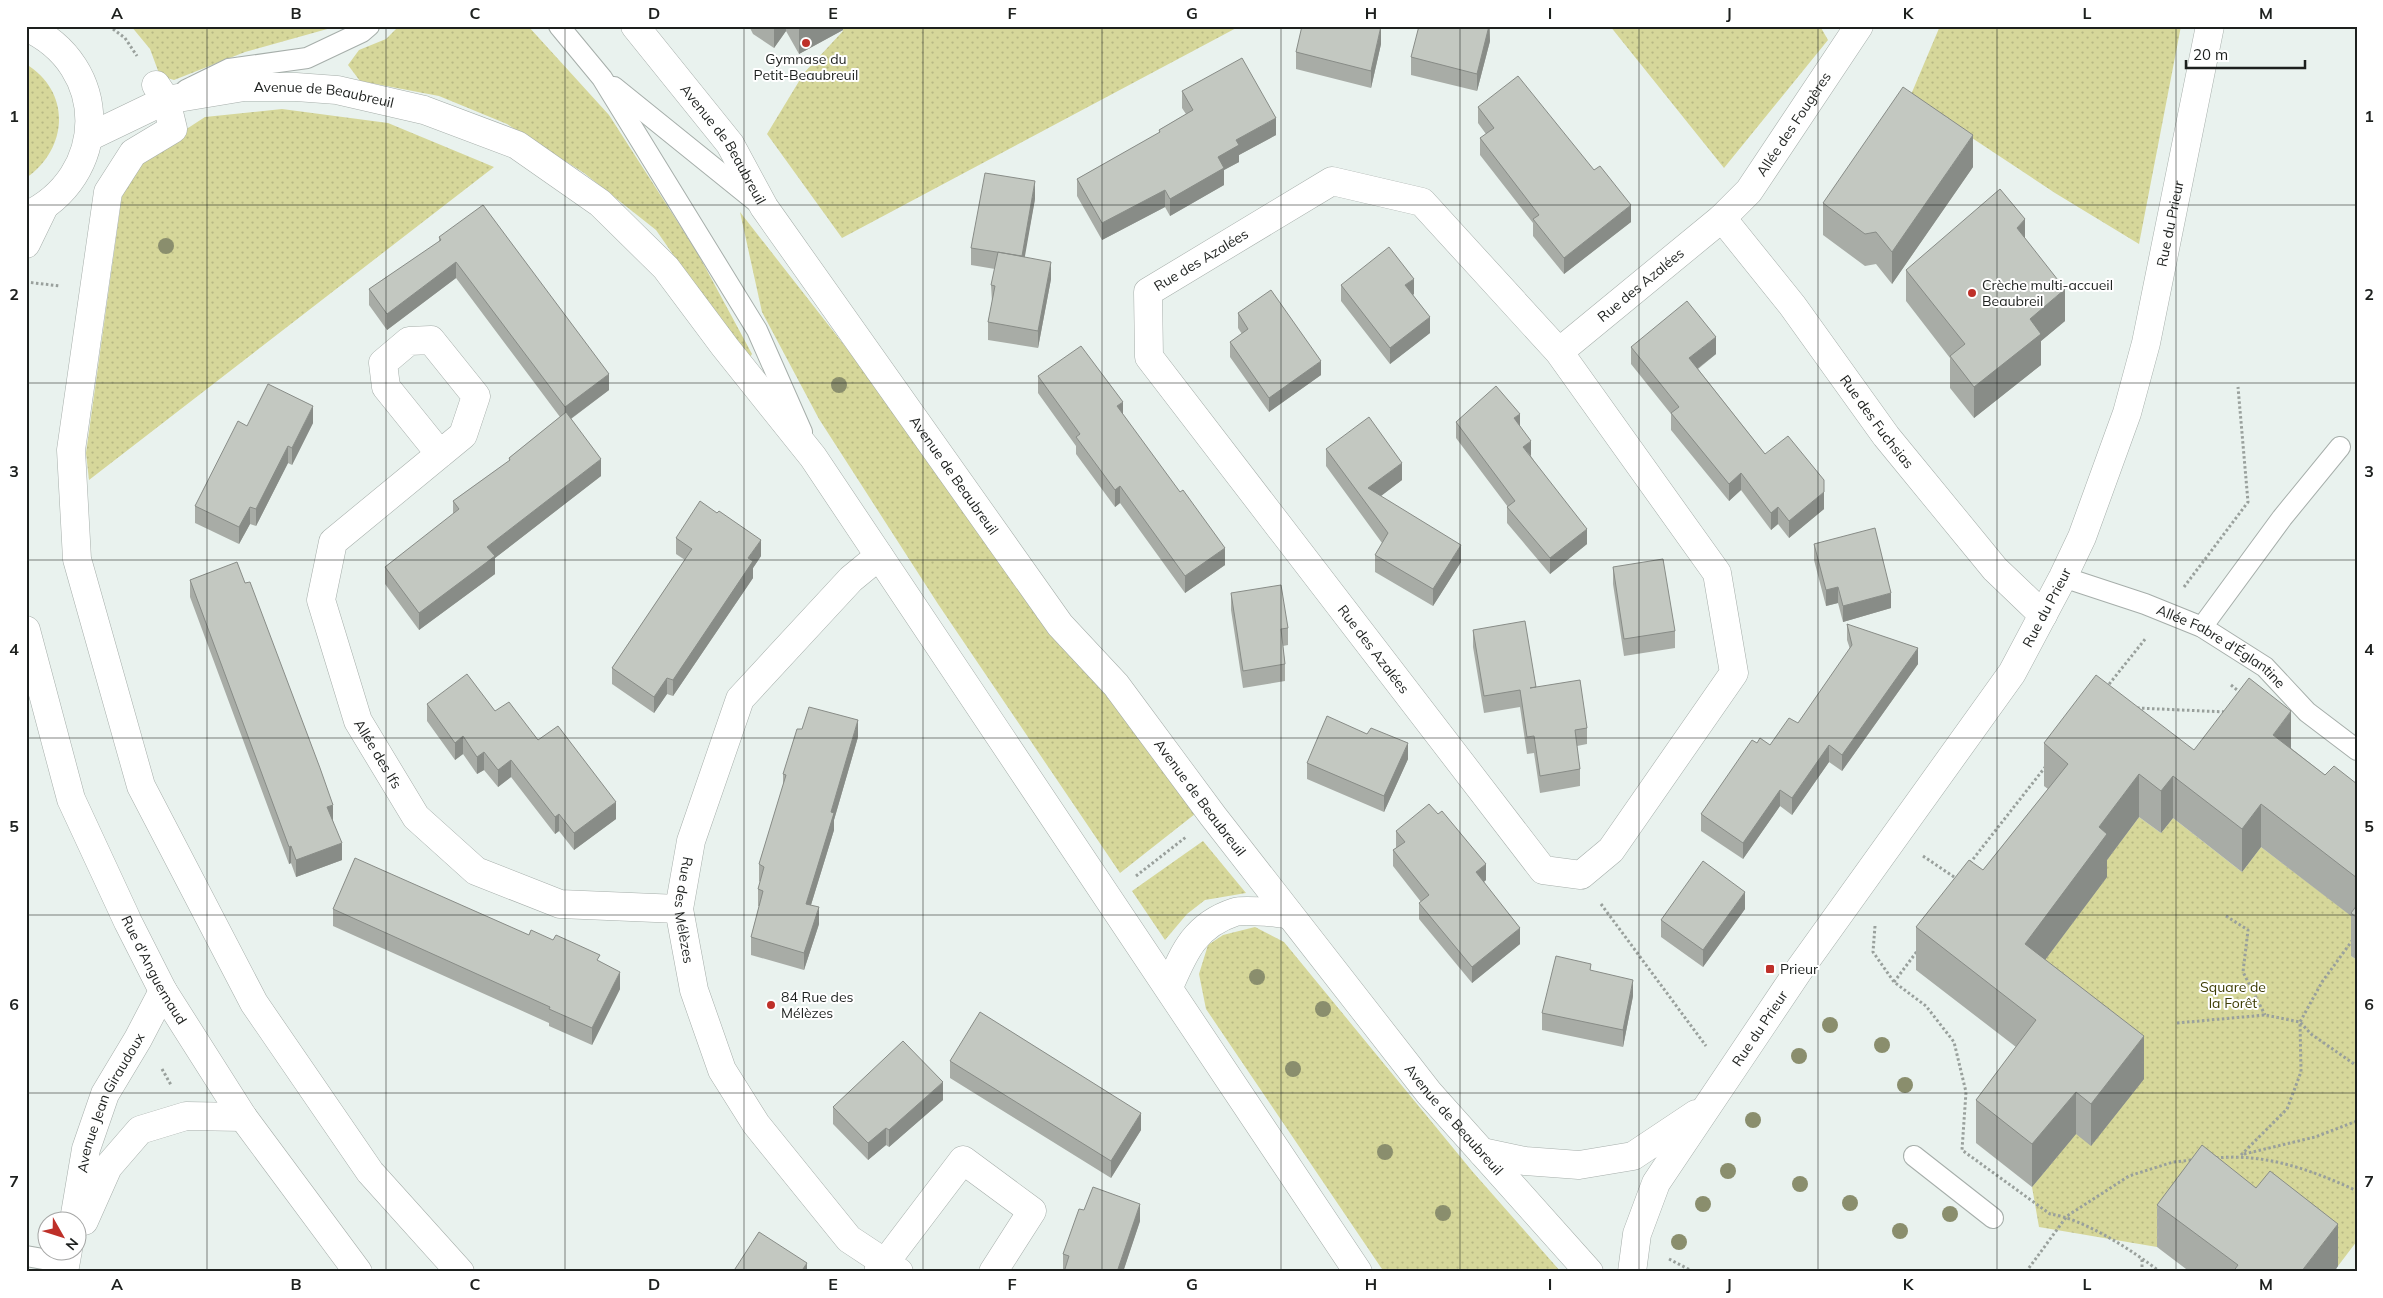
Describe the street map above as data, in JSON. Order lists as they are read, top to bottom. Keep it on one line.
{"streets":{"street":["Avenue de Beaubreuil","Allée des Fougères","Rue du Prieur","Rue des Azalées","Rue des Fuchsias","Allée des Ifs","Rue des Mélèzes","Rue d'Anguernaud","Avenue Jean Giraudoux"],"lane":["Allée Fabre d'Églantine"]},"crossings":[["Avenue de Beaubreuil","Rue du Prieur"],["Avenue de Beaubreuil","Rue des Mélèzes"],["Allée des Fougères","Rue des Azalées"],["Allée des Fougères","Rue des Fuchsias"],["Rue du Prieur","Rue des Fuchsias"],["Rue du Prieur","Allée Fabre d'Églantine"],["Rue des Azalées","Rue des Fuchsias"],["Allée des Ifs","Rue des Mélèzes"],["Rue d'Anguernaud","Avenue Jean Giraudoux"]],"parks":["Square de la Forêt"],"places":{"other":["Gymnase du Petit-Beaubreuil","Crèche multi-accueil Beaubreil","84 Rue des Mélèzes"],"transit":["Prieur"]},"scale_bar":"20 m","north":"bottom right","grid":{"columns":["A","B","C","D","E","F","G","H","I","J","K","L","M"],"rows":["1","2","3","4","5","6","7"]}}
